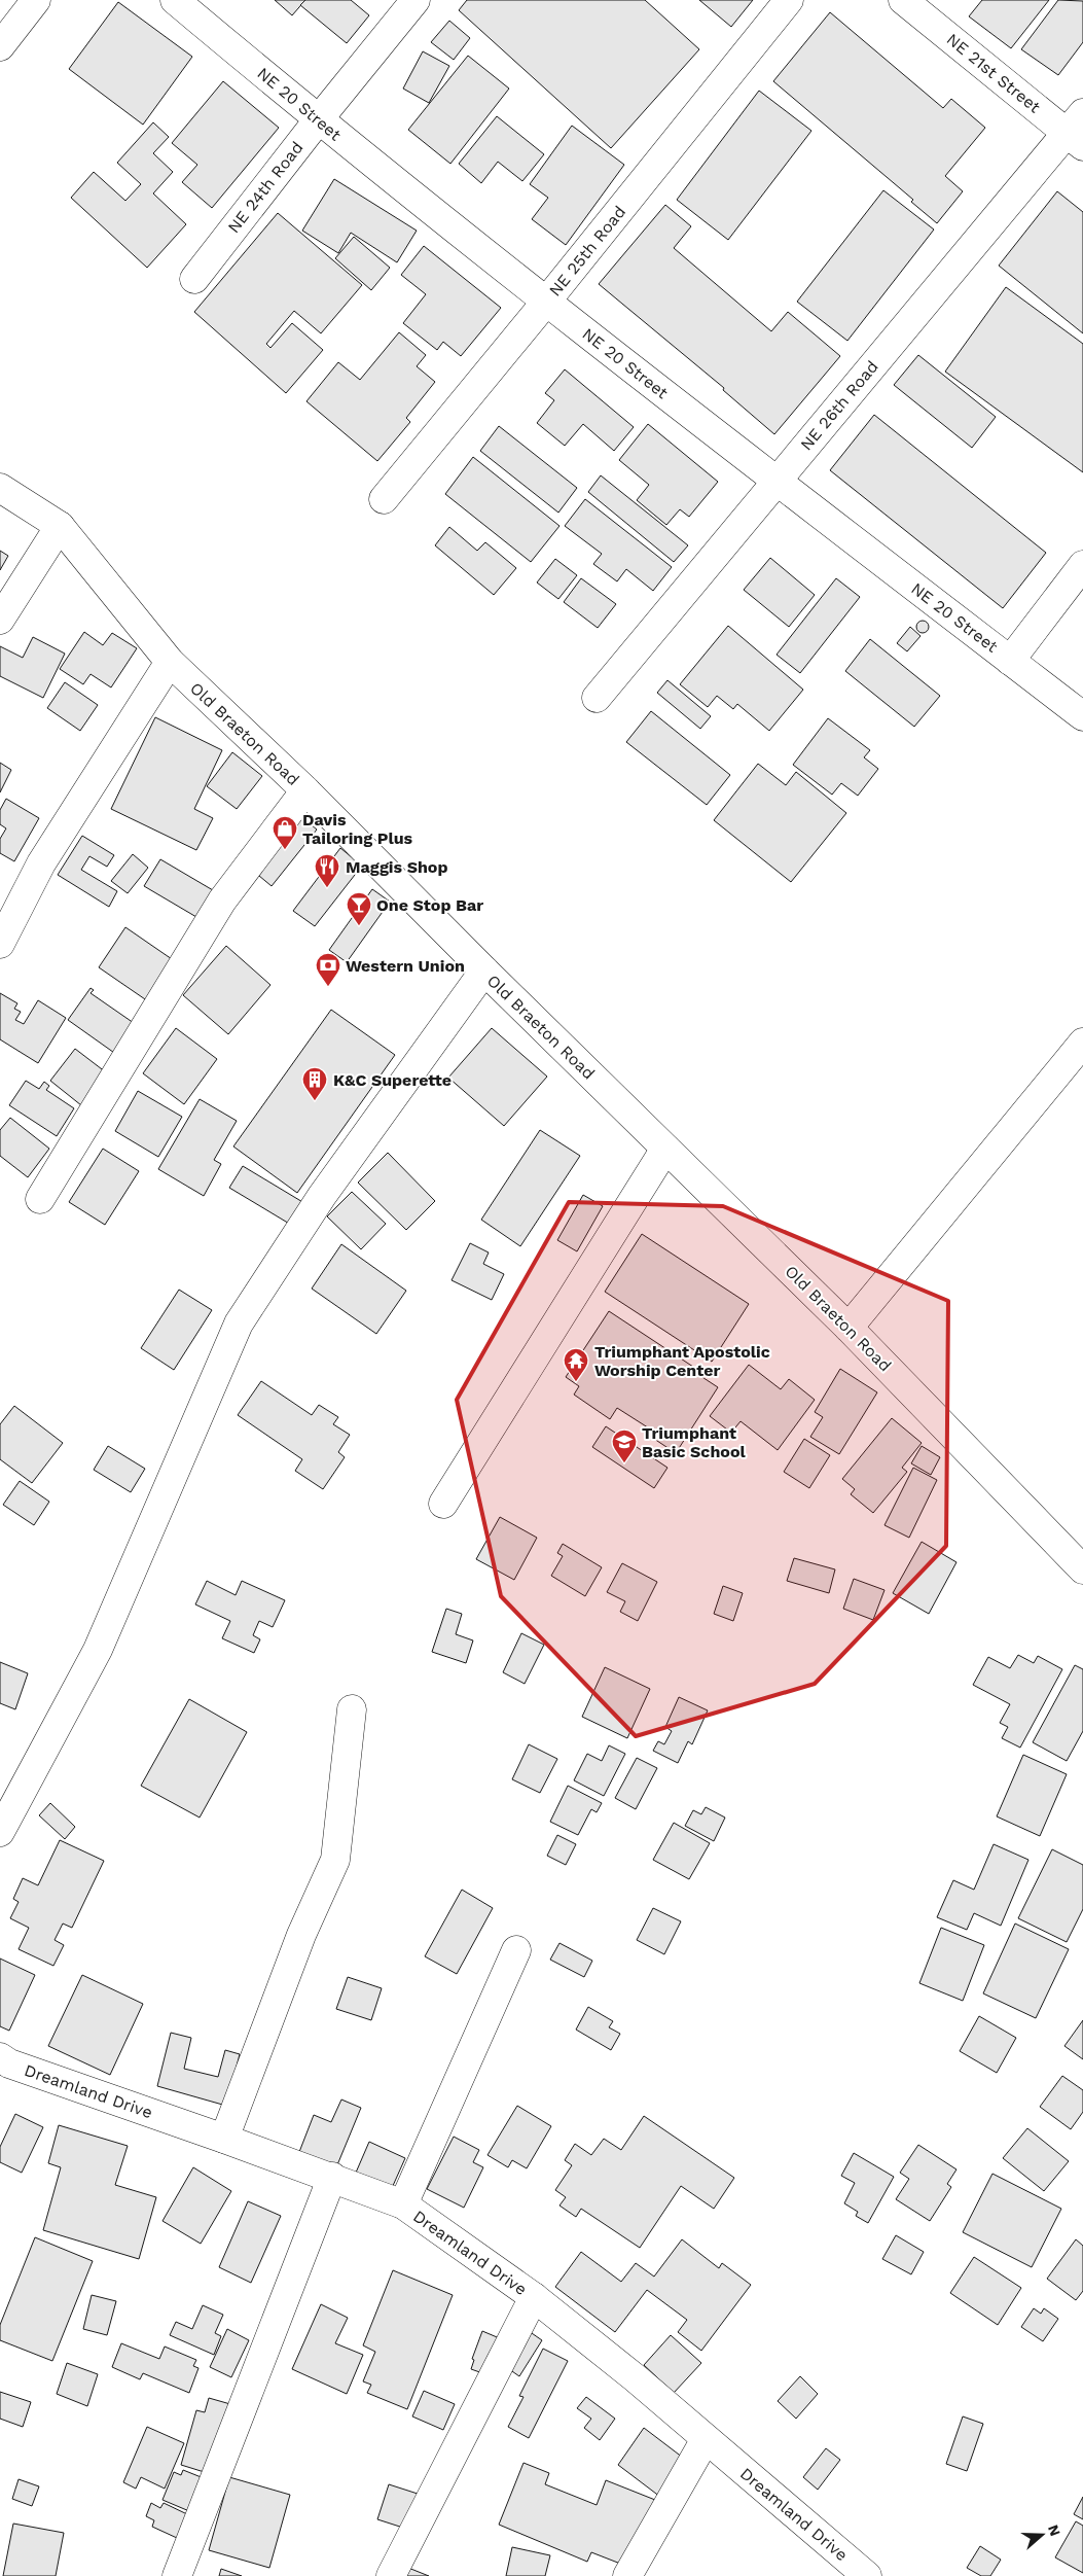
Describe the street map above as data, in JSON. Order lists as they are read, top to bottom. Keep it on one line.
{"streets":{"street":["NE 21st Street","NE 20 Street","NE 24th Road","NE 25th Road","NE 26th Road","Old Braeton Road","Dreamland Drive"]},"crossings":[["NE 21st Street","NE 26th Road"],["NE 20 Street","NE 24th Road"],["NE 20 Street","NE 25th Road"],["NE 20 Street","NE 26th Road"]],"places":{"shop":["Davis Tailoring Plus"],"restaurant":["Maggis Shop"],"bar":["One Stop Bar"],"bank":["Western Union"],"building":["K&C Superette"],"temple":["Triumphant Apostolic Worship Center"],"school or university":["Triumphant Basic School"]},"north":"right"}
